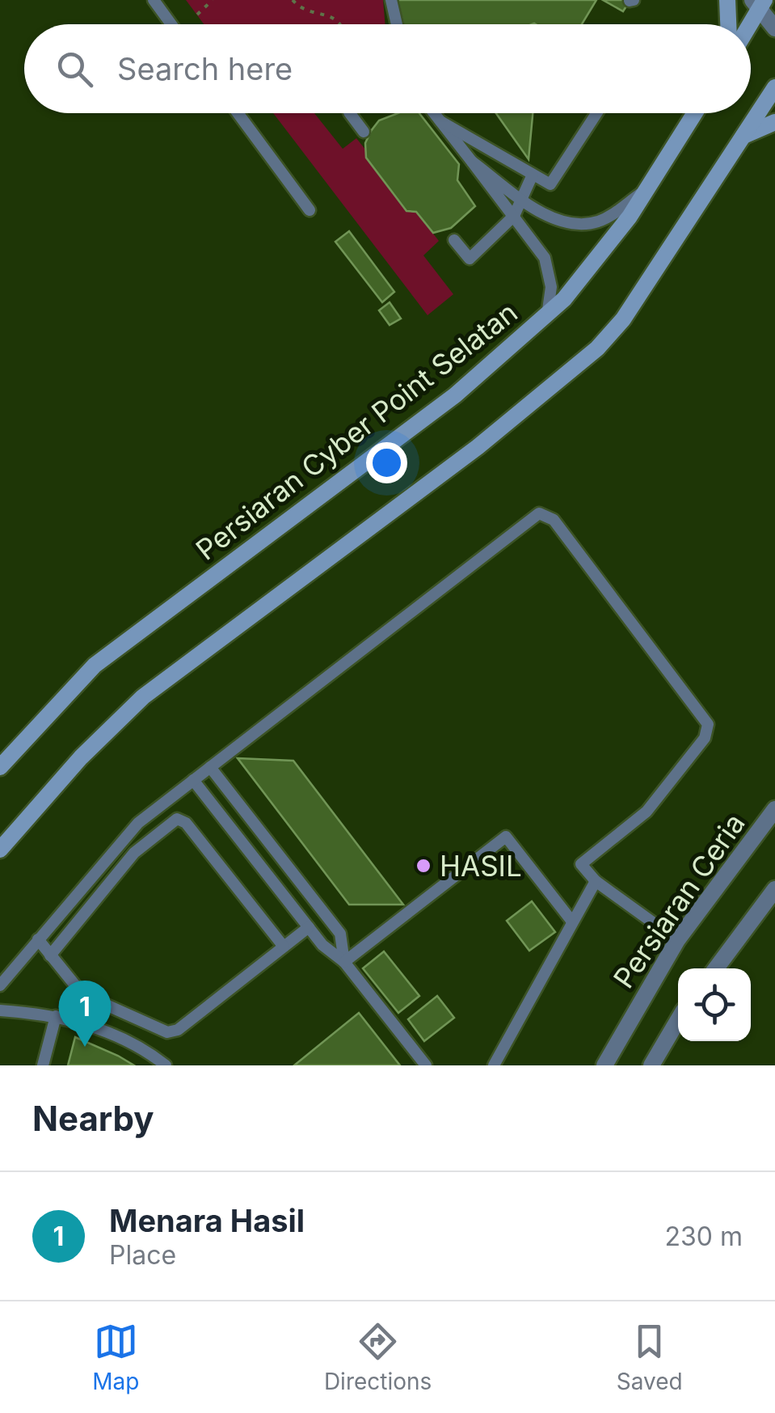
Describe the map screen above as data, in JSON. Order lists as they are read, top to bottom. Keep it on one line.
{"streets":{"main road":["Persiaran Cyber Point Selatan"],"street":["Persiaran Ceria"]},"places":["HASIL"],"page":{"search":"Search here","pins":"1","heading":"Nearby","list":[{"mark":"1","name":"Menara Hasil","note":"Place","value":"230 m"}],"nav":["Map","Directions","Saved"]}}
